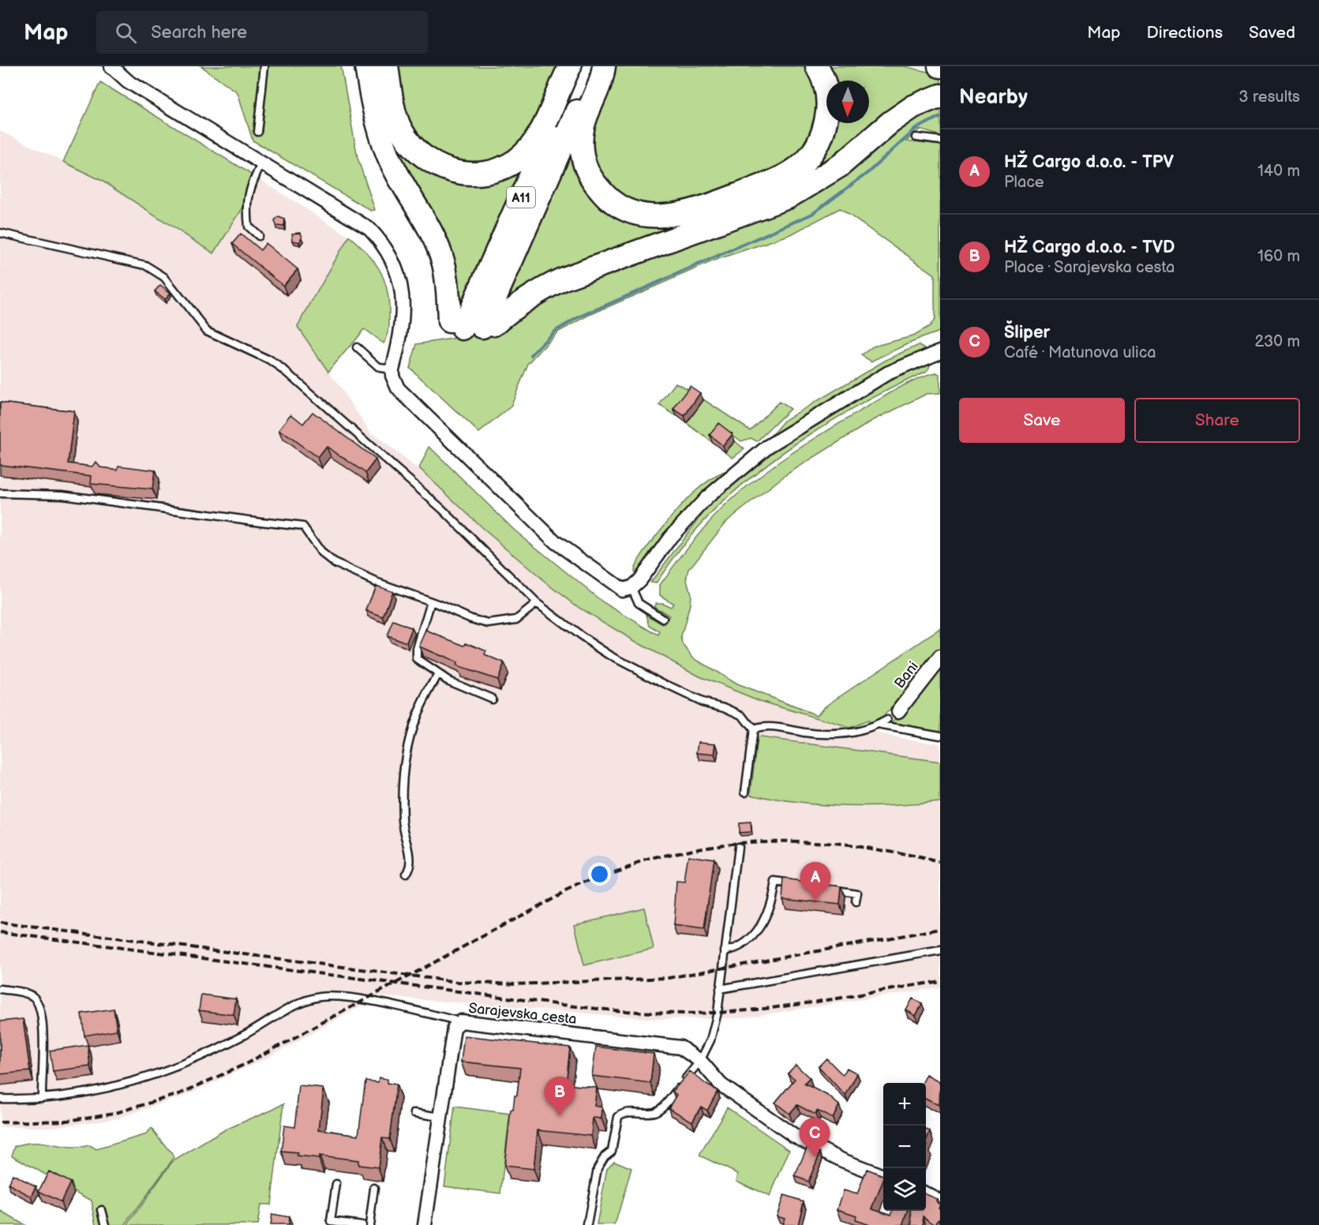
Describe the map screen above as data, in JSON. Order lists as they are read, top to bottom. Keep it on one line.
{"streets":{"highway":["A11"],"street":["Bani","Sarajevska cesta"]},"north":"bottom","page":{"header":"Map","search":"Search here","nav":["Map","Directions","Saved"],"heading":["Nearby","3 results"],"list":[{"mark":"A","name":"HŽ Cargo d.o.o. - TPV","note":"Place","value":"140 m"},{"mark":"B","name":"HŽ Cargo d.o.o. - TVD","note":"Place · Sarajevska cesta","value":"160 m"},{"mark":"C","name":"Šliper","note":"Café · Matunova ulica","value":"230 m"}],"buttons":["Save","Share"],"pins":["A","B","C"],"map_buttons":["+","−"]}}
